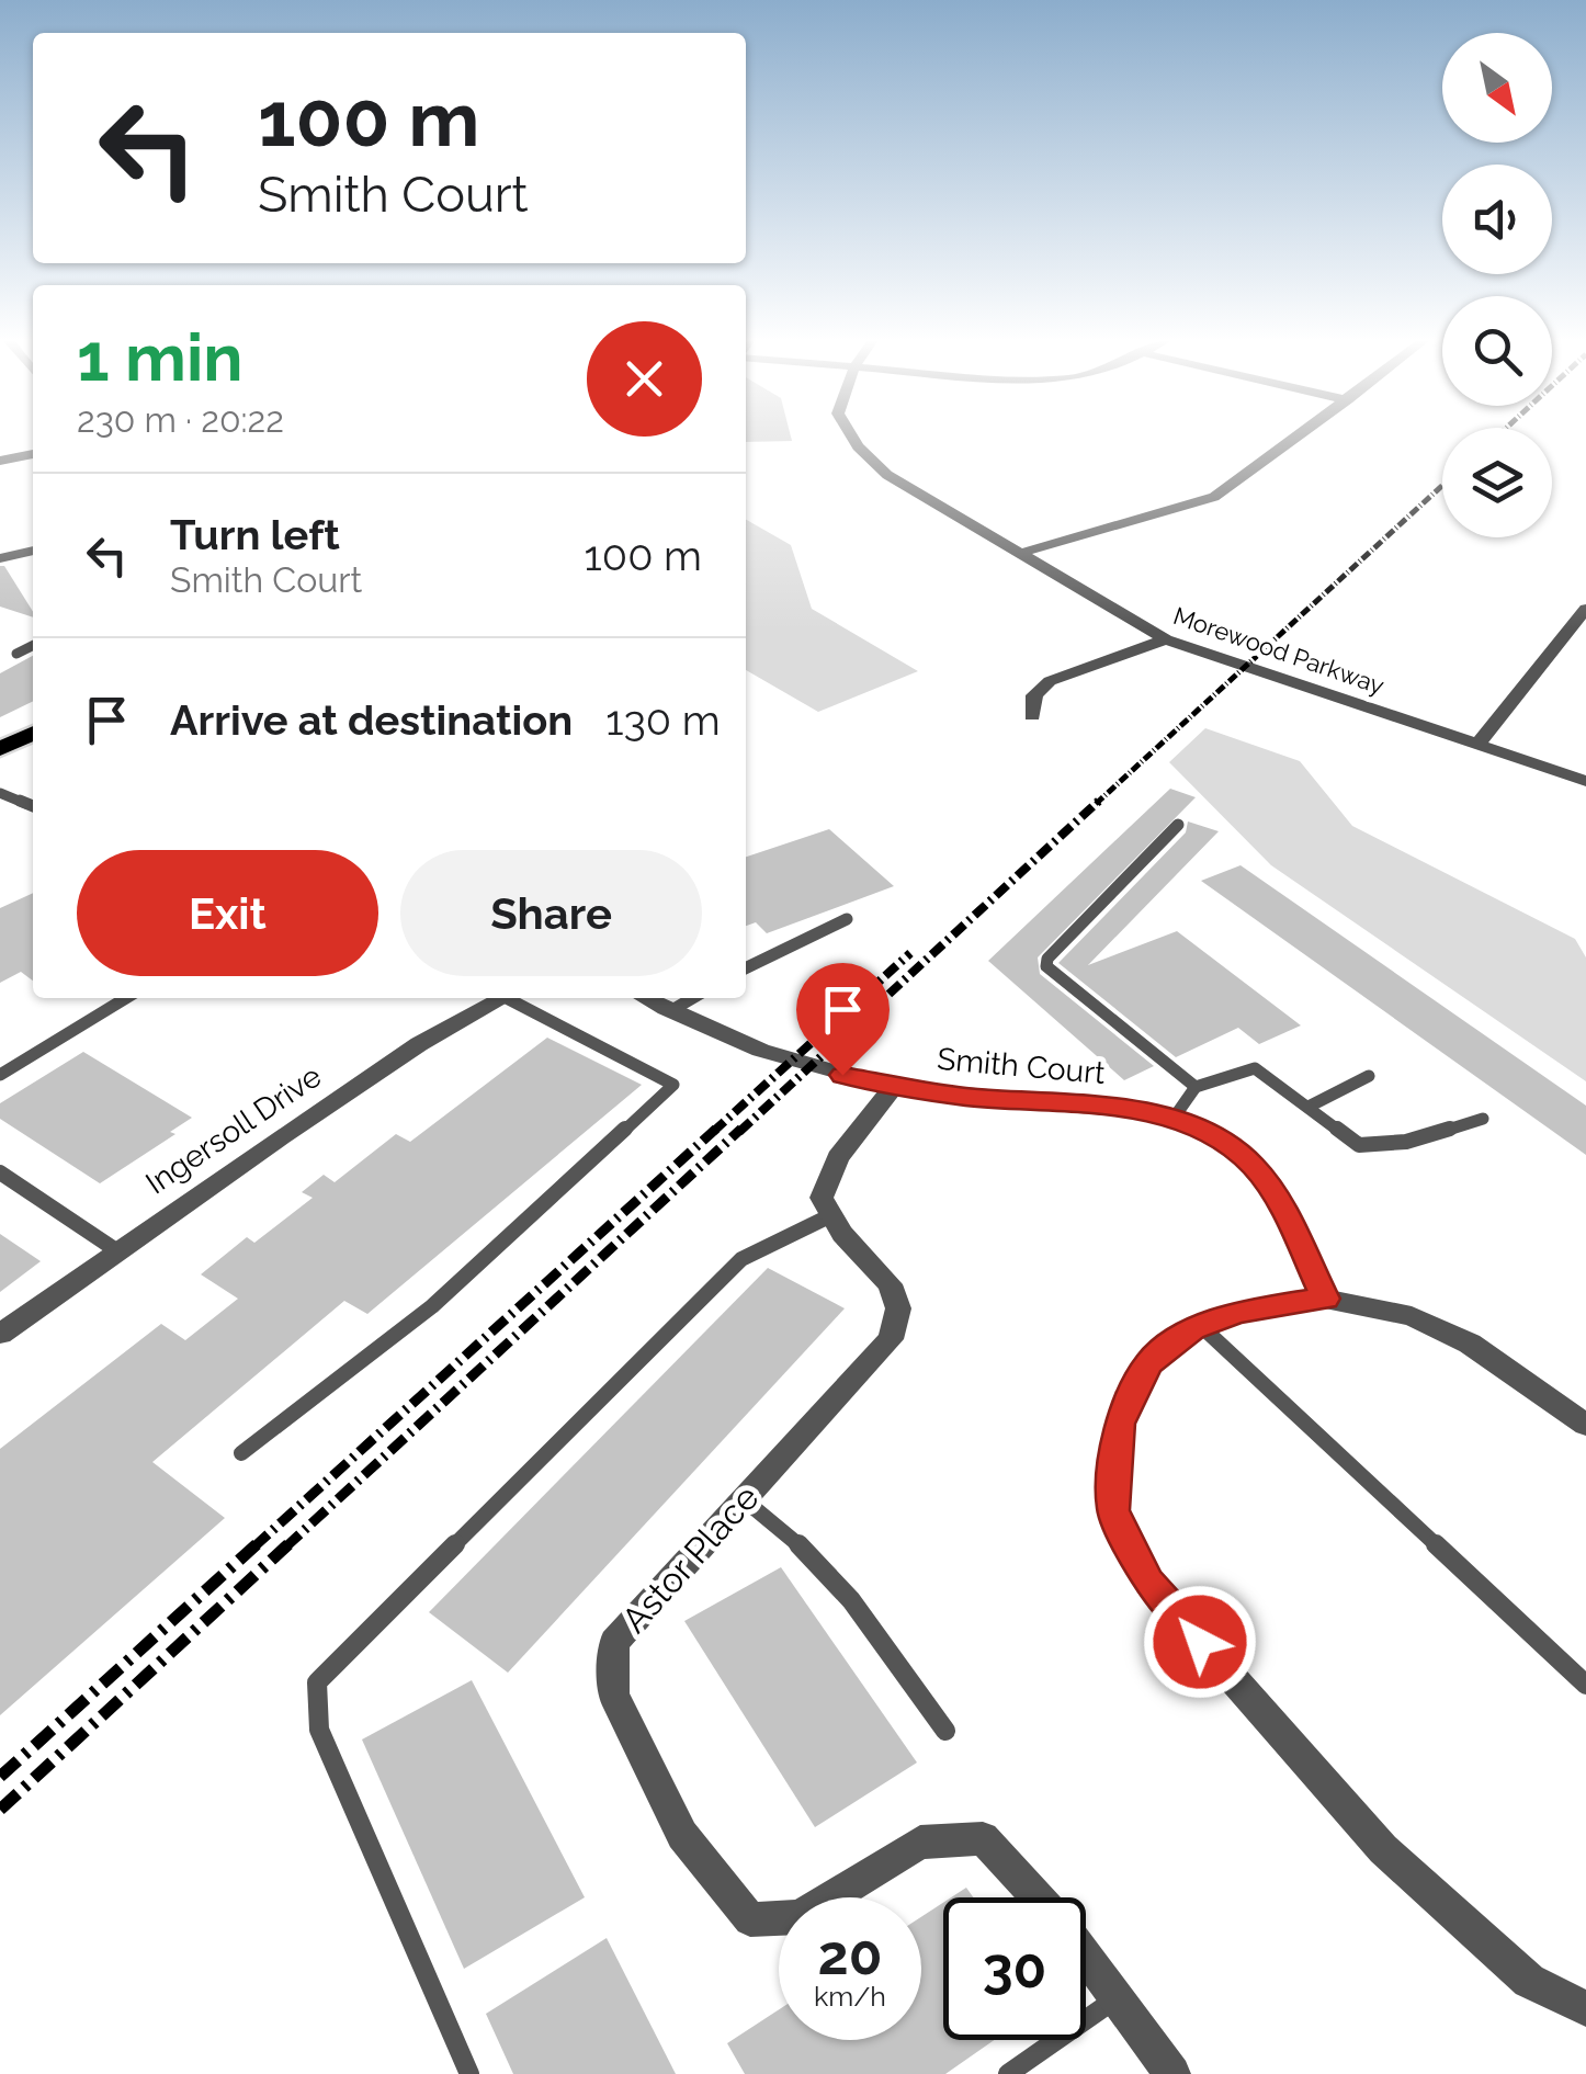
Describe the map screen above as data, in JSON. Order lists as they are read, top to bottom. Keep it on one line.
{"streets":{"street":["Morewood Parkway","Smith Court","Ingersoll Drive","Astor Place"]},"north":"bottom right","page":{"turn":["100 m","Smith Court"],"heading":["1 min","230 m · 20:22"],"list":[{"name":"Turn left","note":"Smith Court","value":"100 m"},{"name":"Arrive at destination","value":"130 m"}],"buttons":["Exit","Share"],"speed":"20 km/h","limit":"30"}}
